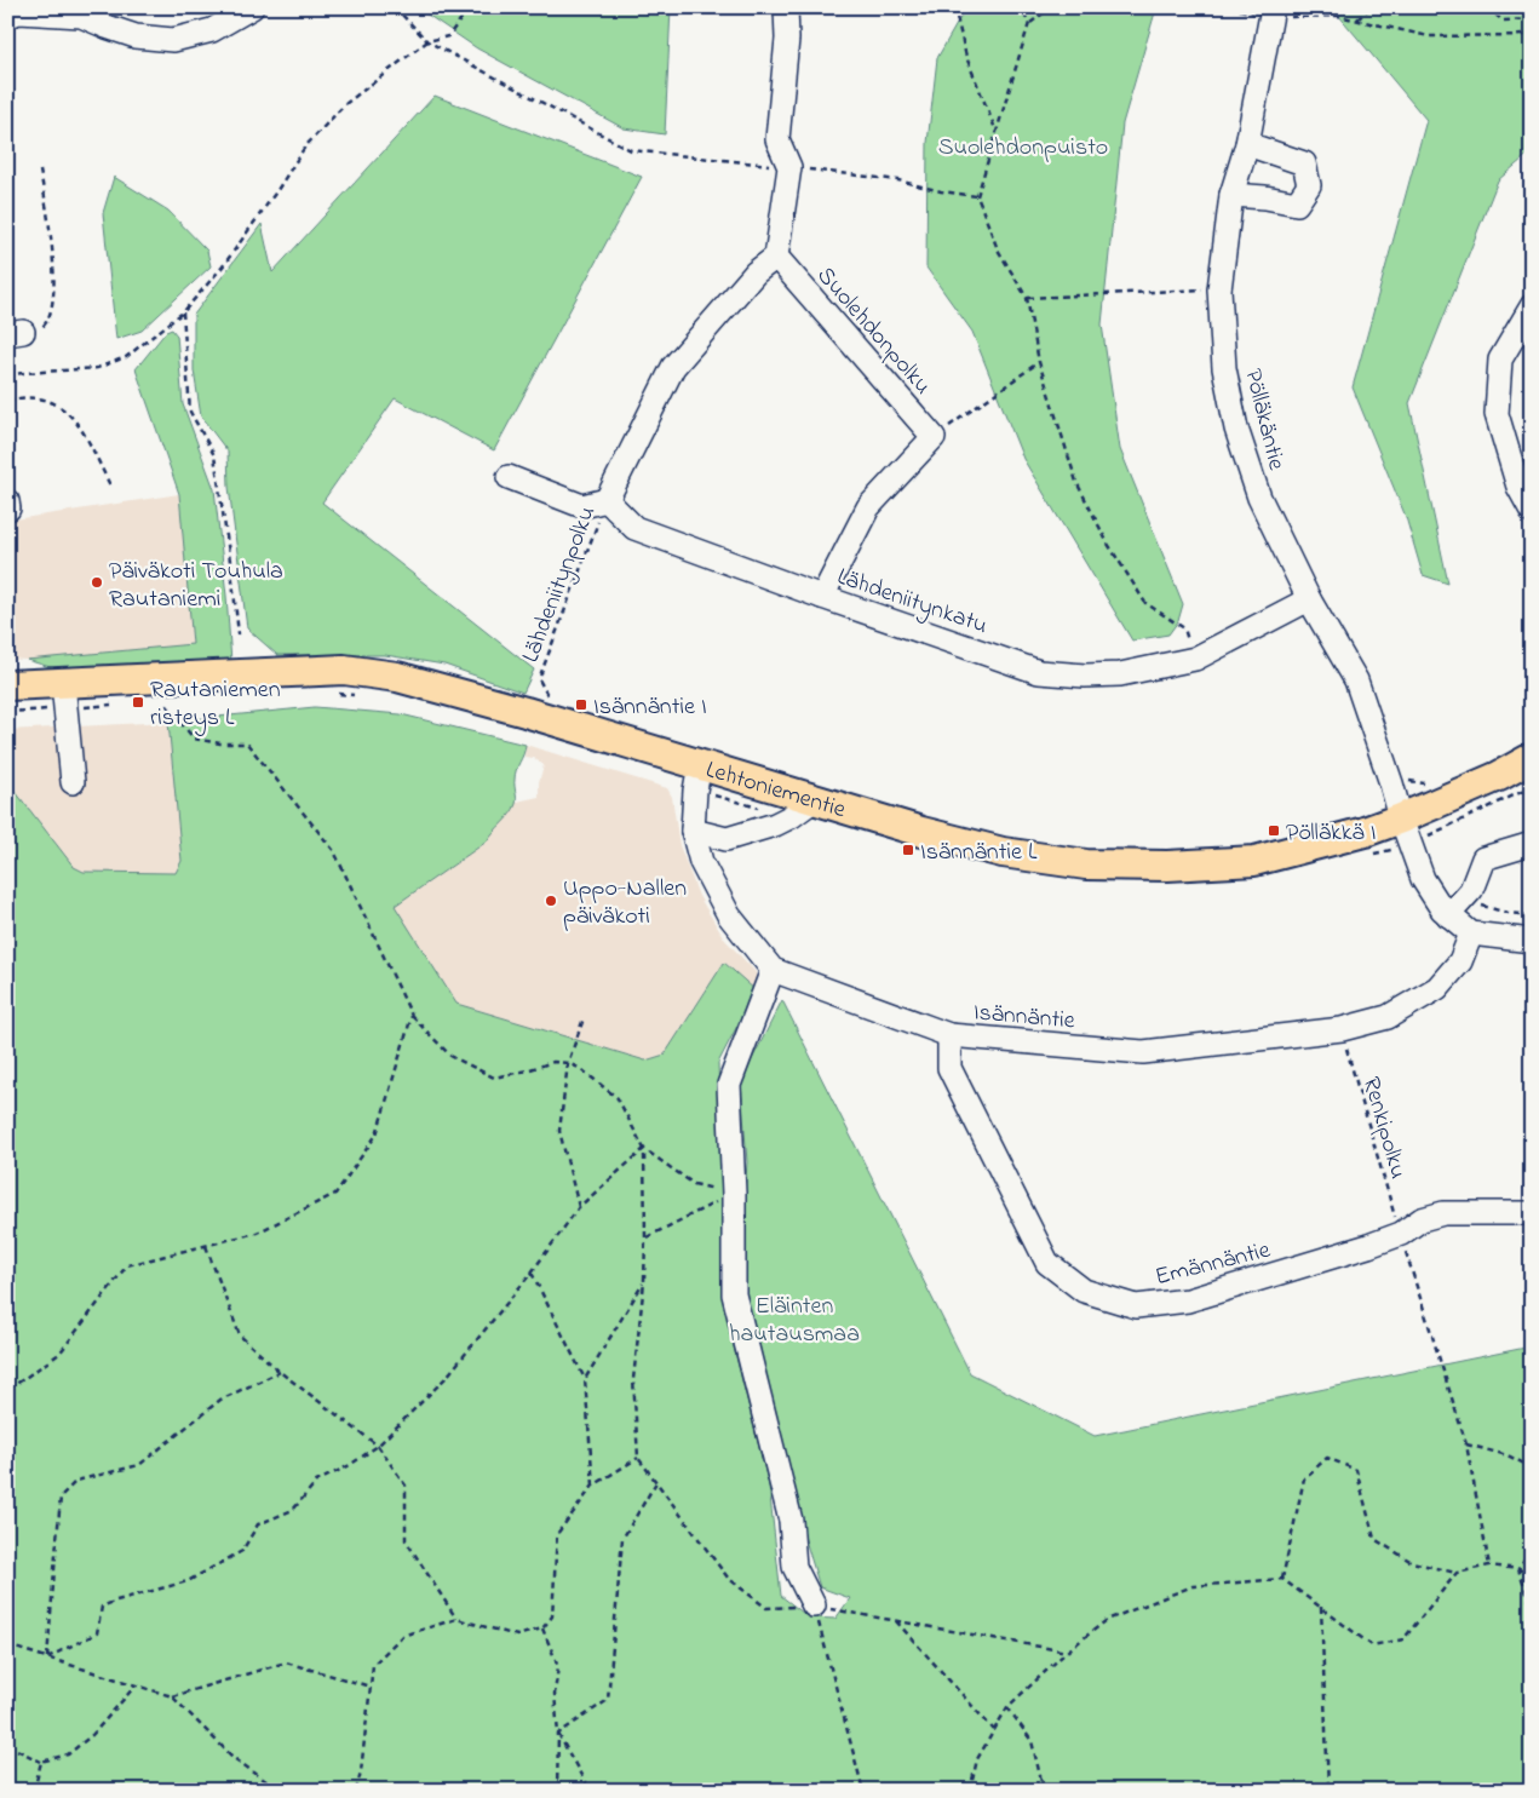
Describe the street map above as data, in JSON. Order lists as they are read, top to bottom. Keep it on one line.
{"streets":{"main road":["Lehtoniementie"],"street":["Suolehdonpolku","Pölläkäntie","Lähdeniitynkatu","Isännäntie","Emännäntie"],"path":["Lähdeniitynpolku","Renkipolku"]},"crossings":[["Pölläkäntie","Lähdeniitynkatu"],["Pölläkäntie","Lehtoniementie"],["Pölläkäntie","Isännäntie"],["Lähdeniitynpolku","Lähdeniitynkatu"],["Isännäntie","Renkipolku"],["Isännäntie","Emännäntie"],["Renkipolku","Emännäntie"]],"parks":["Suolehdonpuisto","Eläinten hautausmaa"],"places":{"other":["Päiväkoti Touhula Rautaniemi","Uppo-Nallen päiväkoti"],"transit":["Rautaniemen risteys L","Isännäntie I","Pölläkkä I","Isännäntie L"]}}
